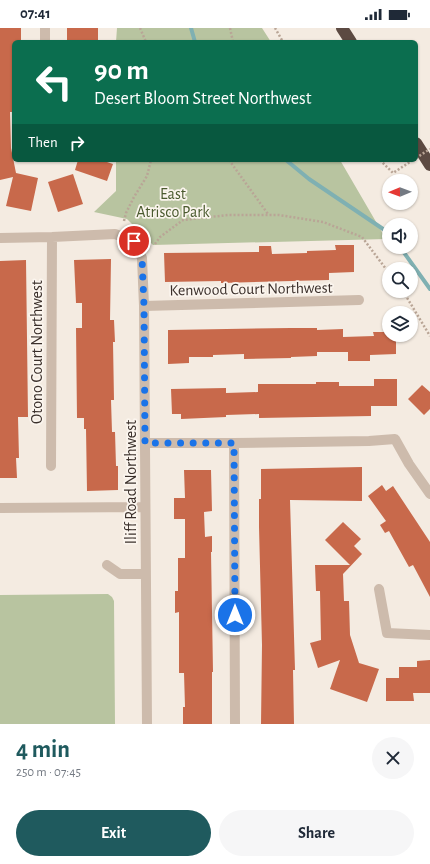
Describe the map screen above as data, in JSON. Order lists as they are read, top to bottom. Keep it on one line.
{"streets":{"street":["Kenwood Court Northwest","Otono Court Northwest","Iliff Road Northwest"]},"crossings":[["Kenwood Court Northwest","Iliff Road Northwest"],["Otono Court Northwest","Iliff Road Northwest"]],"parks":["East Atrisco Park"],"north":"left","page":{"status":"07:41","turn":["90 m","Desert Bloom Street Northwest"],"then":"Then","heading":["4 min","250 m · 07:45"],"buttons":["Exit","Share"]}}
